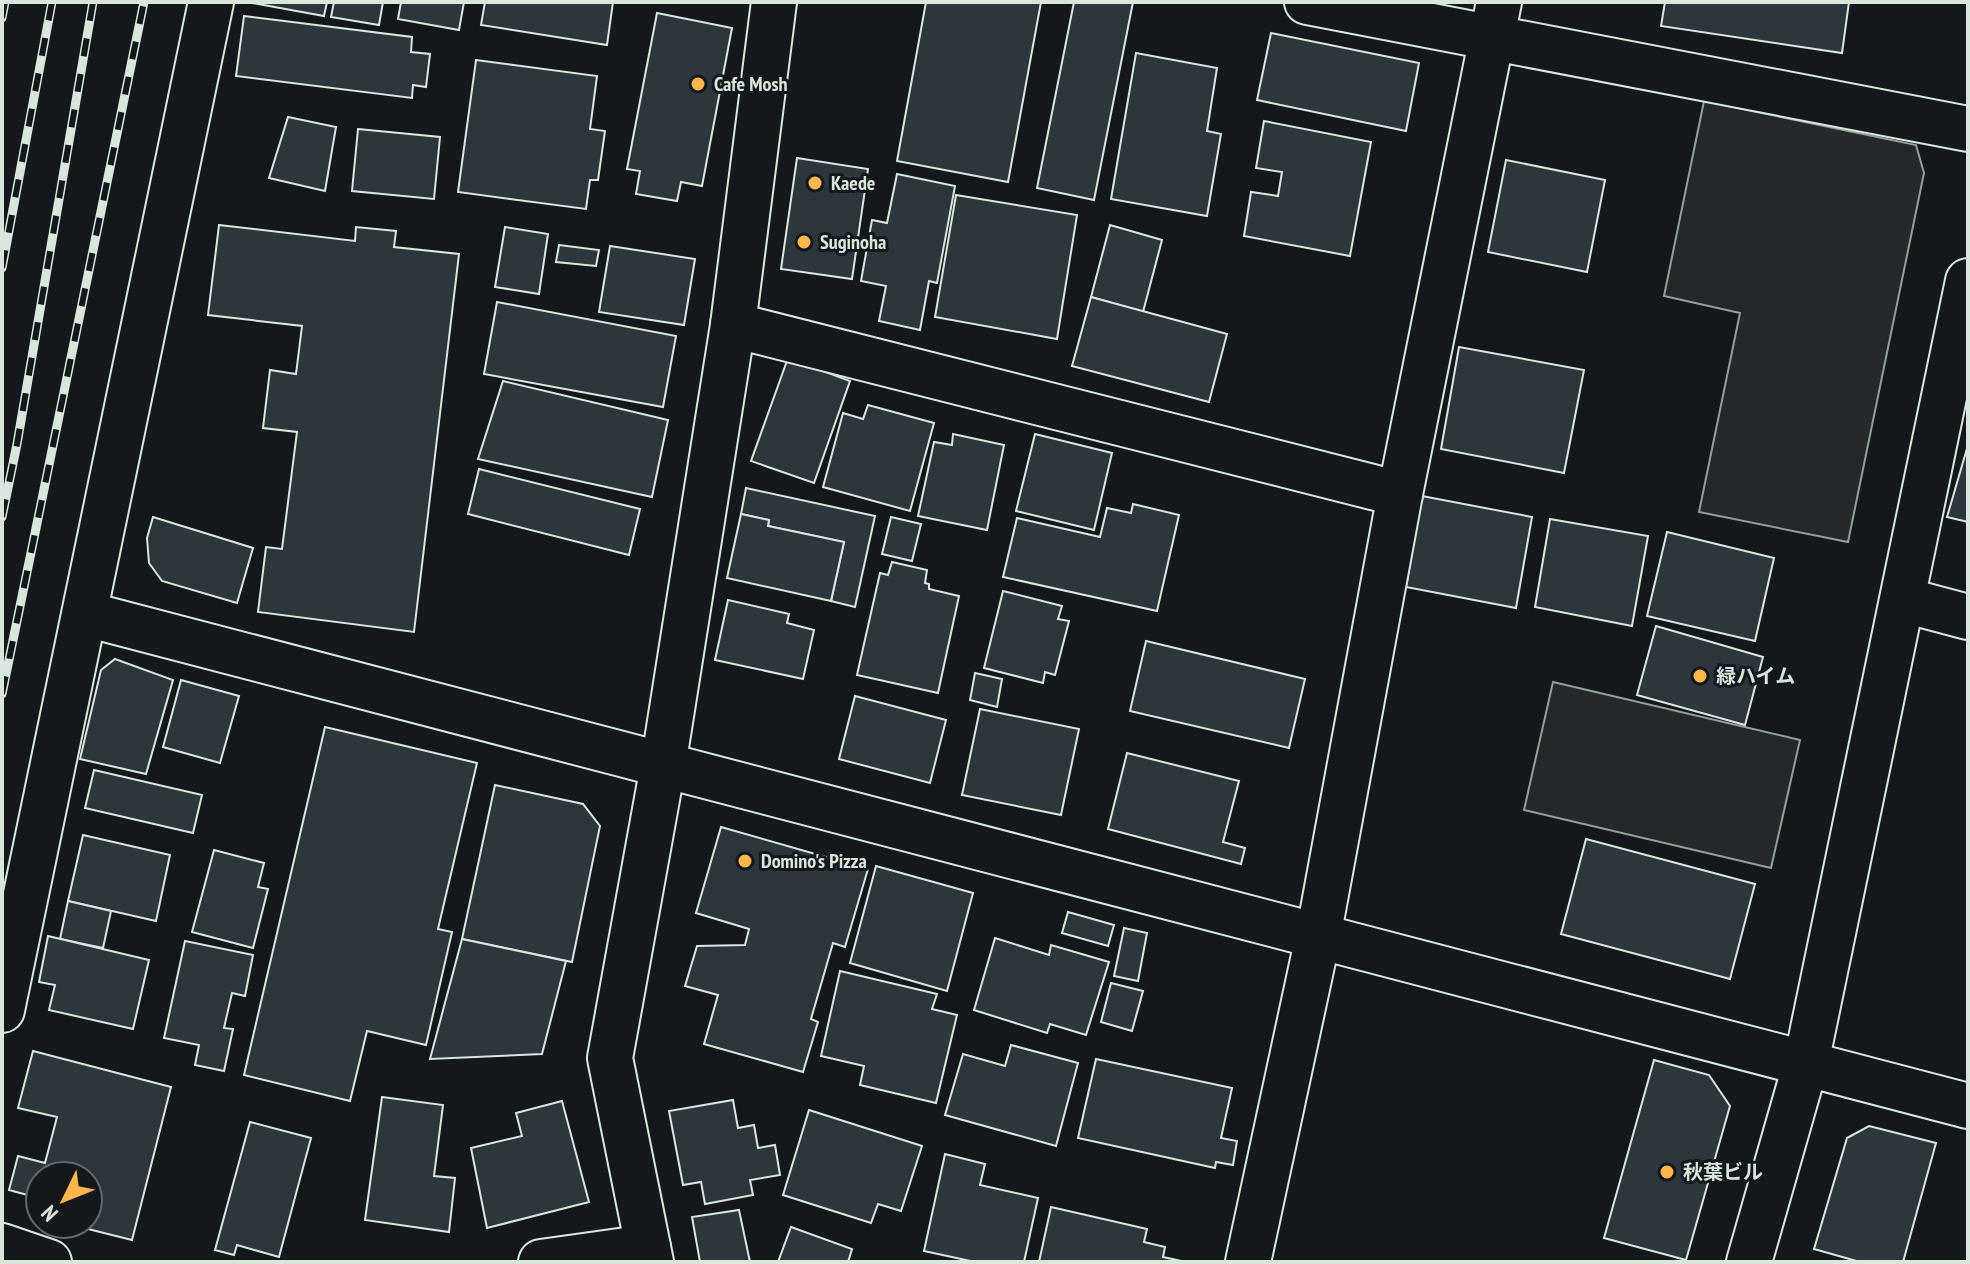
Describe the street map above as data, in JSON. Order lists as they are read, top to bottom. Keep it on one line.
{"places":["Cafe Mosh","Kaede","Suginoha","緑ハイム","Domino's Pizza","秋葉ビル"],"north":"bottom left"}
